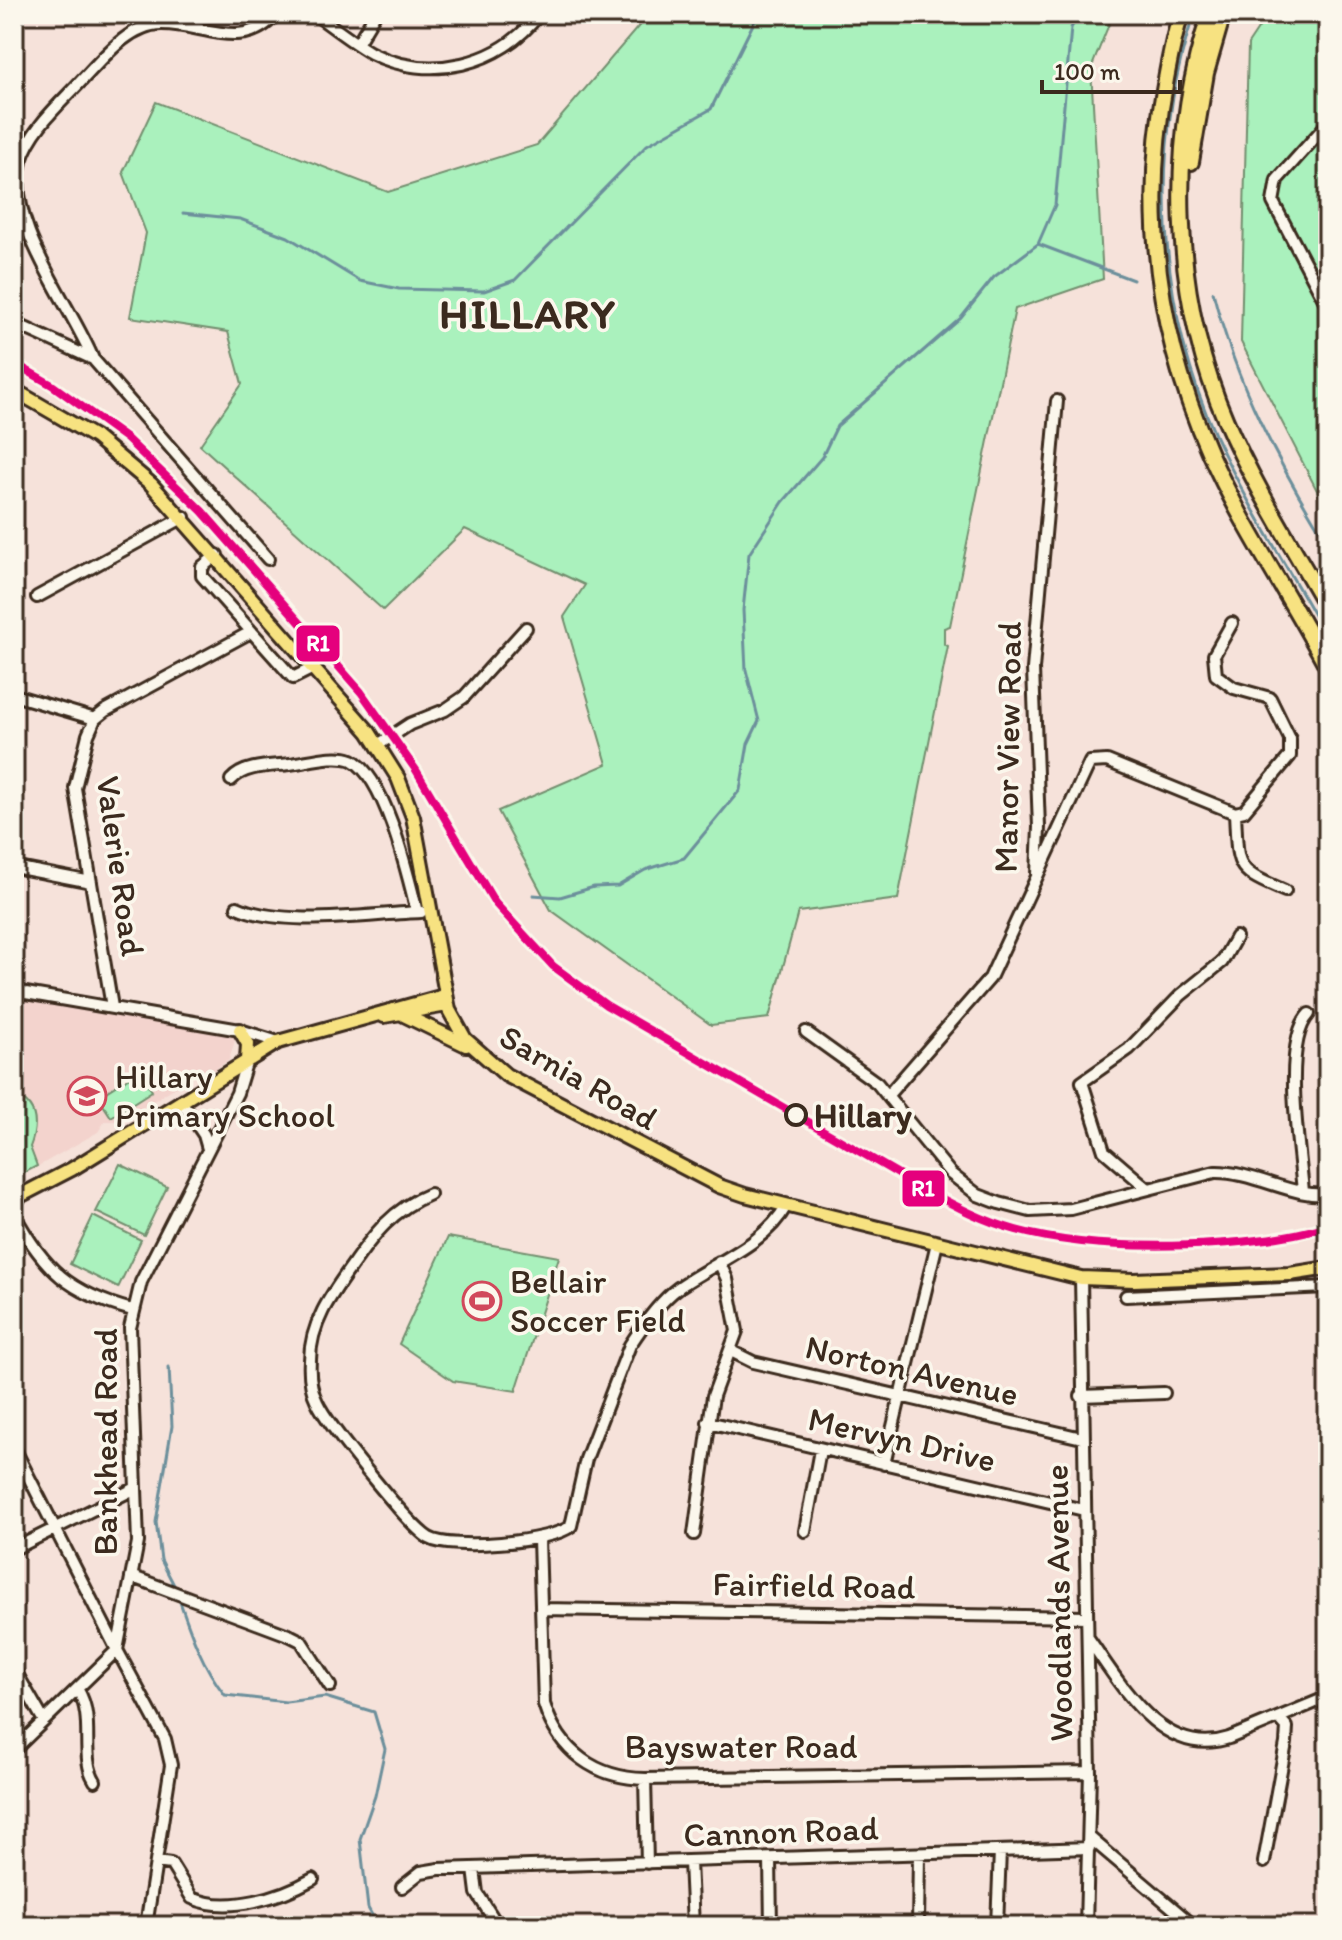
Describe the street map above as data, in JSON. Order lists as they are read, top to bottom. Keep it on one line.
{"streets":{"main road":["Sarnia Road"],"street":["Manor View Road","Valerie Road","Norton Avenue","Mervyn Drive","Bankhead Road","Fairfield Road","Woodlands Avenue","Bayswater Road","Cannon Road"]},"crossings":[["Sarnia Road","Woodlands Avenue"],["Norton Avenue","Woodlands Avenue"],["Mervyn Drive","Woodlands Avenue"],["Fairfield Road","Woodlands Avenue"],["Fairfield Road","Bayswater Road"],["Woodlands Avenue","Bayswater Road"],["Woodlands Avenue","Cannon Road"]],"districts":["HILLARY"],"places":{"school or university":["Hillary Primary School"],"other":["Hillary"],"sports":["Bellair Soccer Field"]},"lines":["transit line R1"],"scale_bar":"100 m"}
